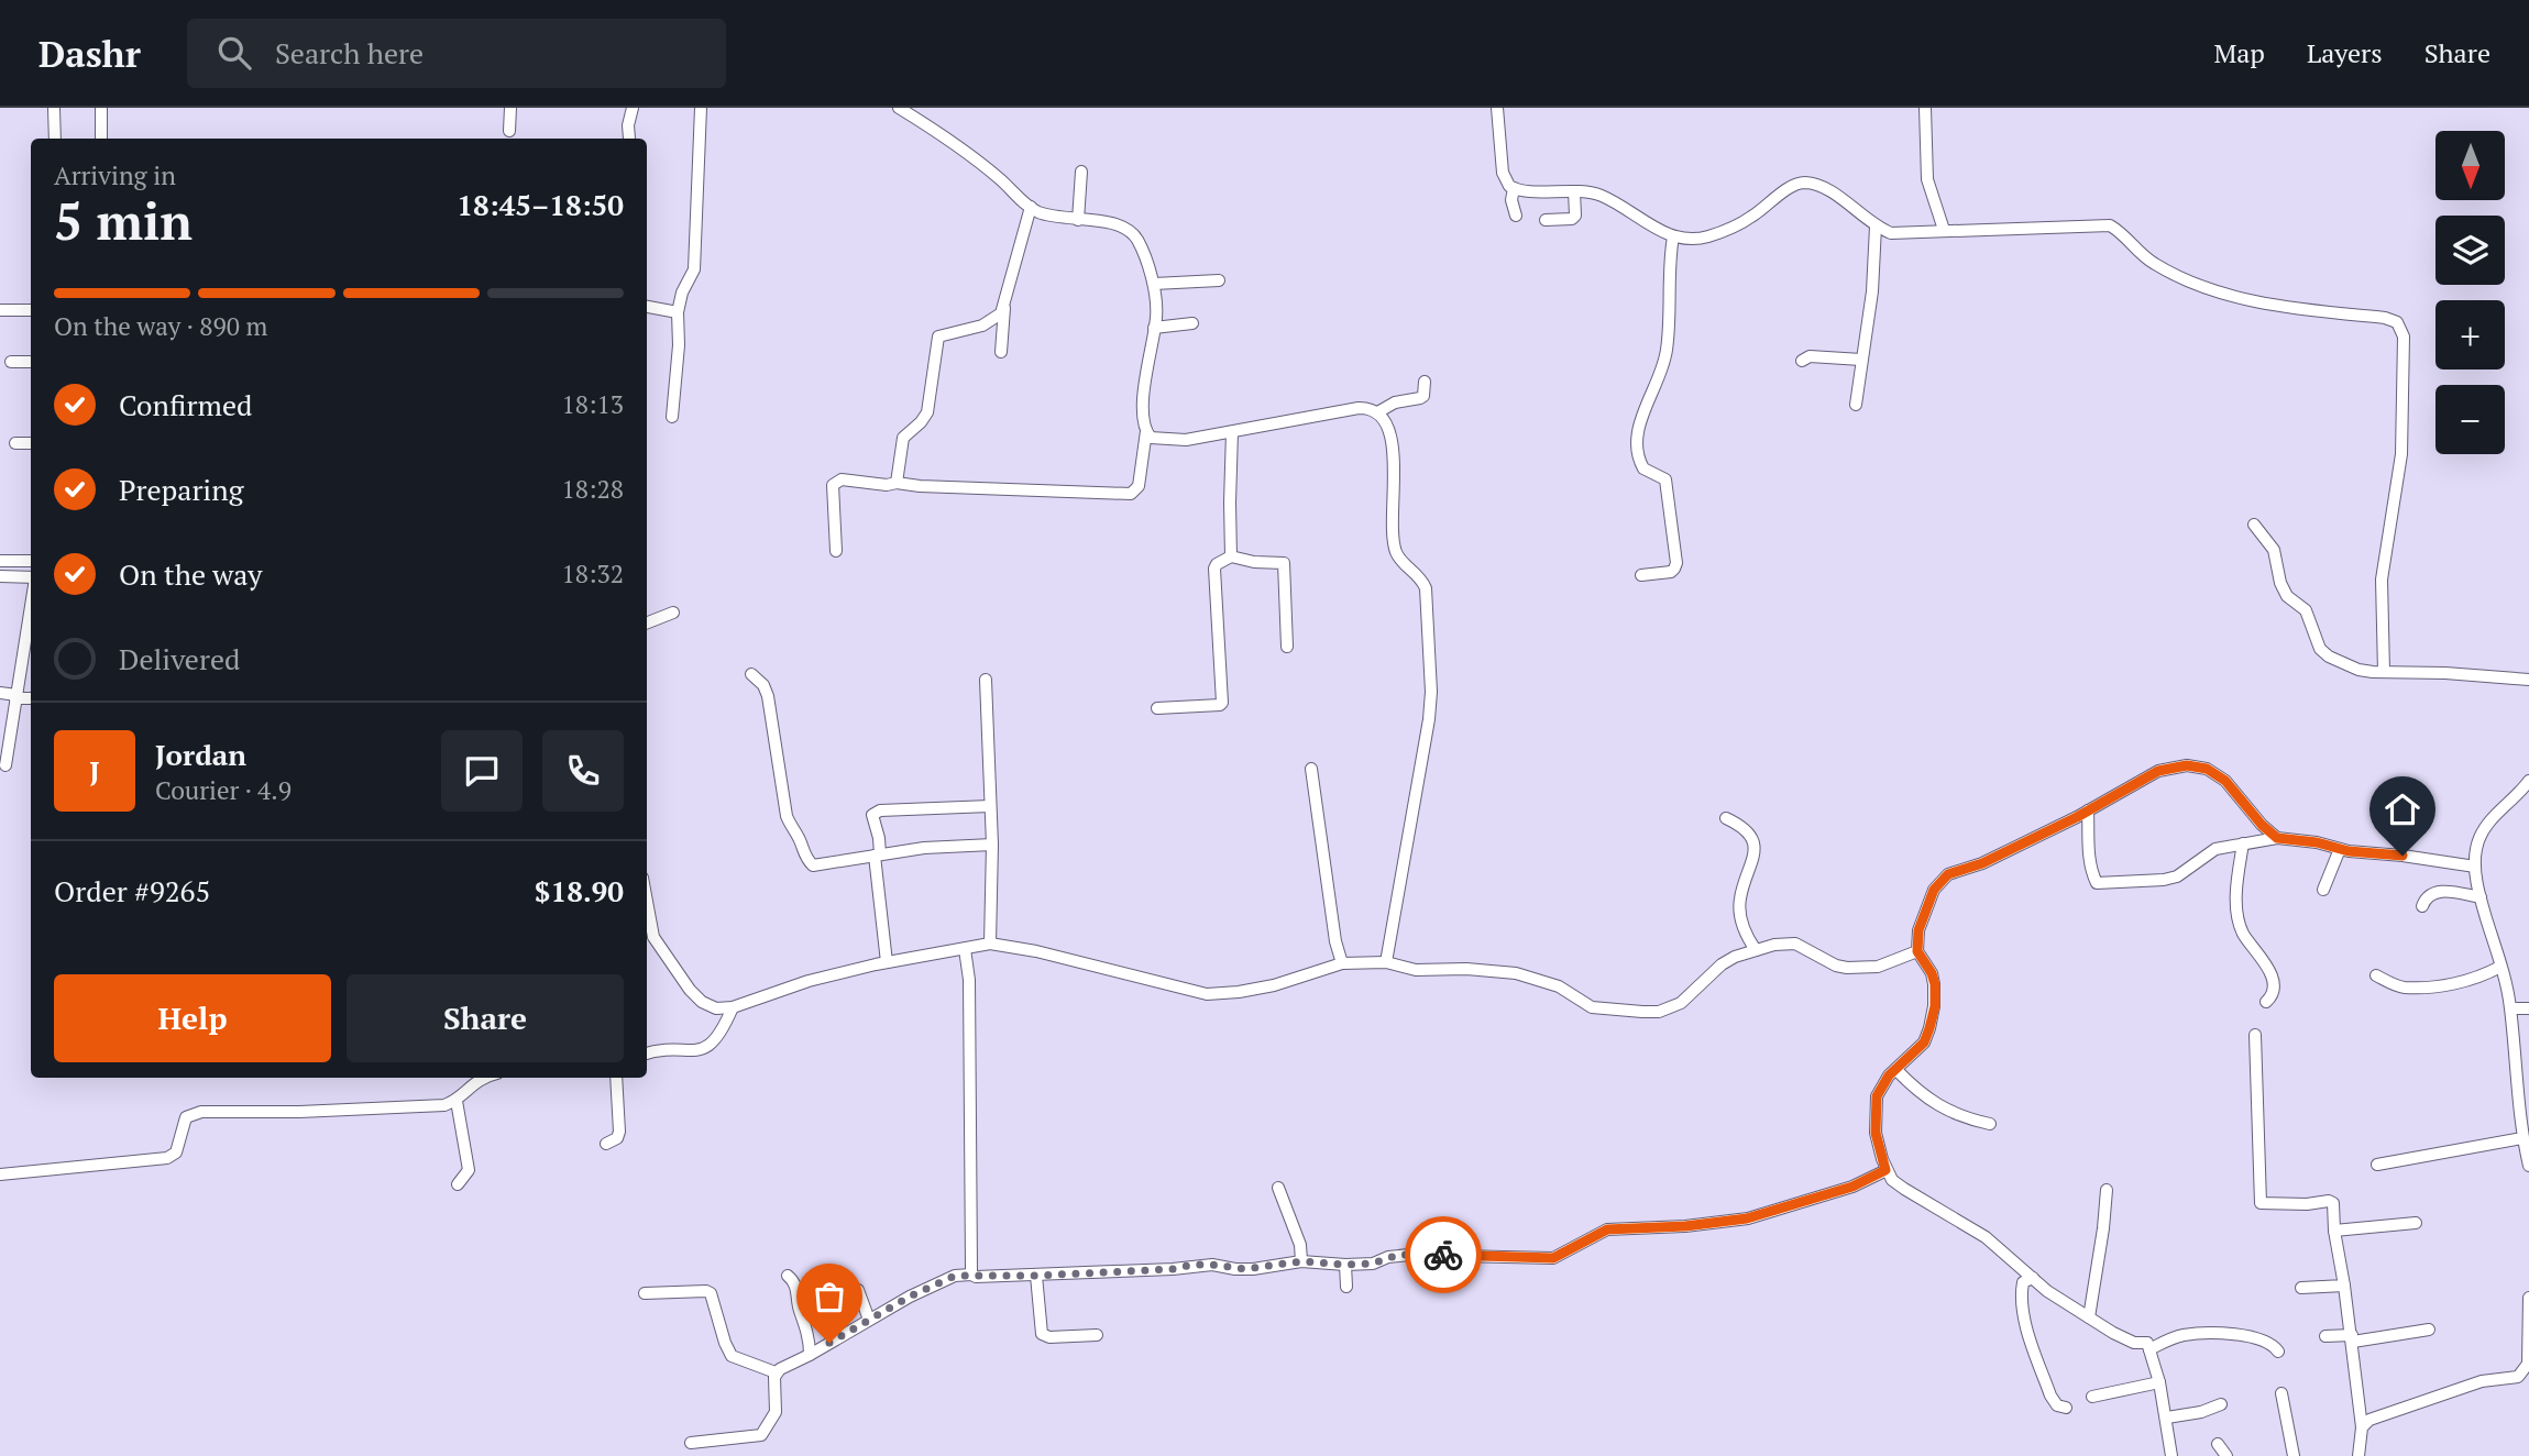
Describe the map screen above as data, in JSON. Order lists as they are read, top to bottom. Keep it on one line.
{"north":"bottom","page":{"header":"Dashr","search":"Search here","nav":["Map","Layers","Share"],"map_buttons":["+","−"],"heading":["5 min","Arriving in","18:45–18:50"],"panel":["Jordan","Courier · 4.9","Order #9265","$18.90"],"bar":"On the way · 890 m","list":[["Confirmed","18:13"],["Preparing","18:28"],["On the way","18:32"],"Delivered"],"round":"J","buttons":["Help","Share"]}}
